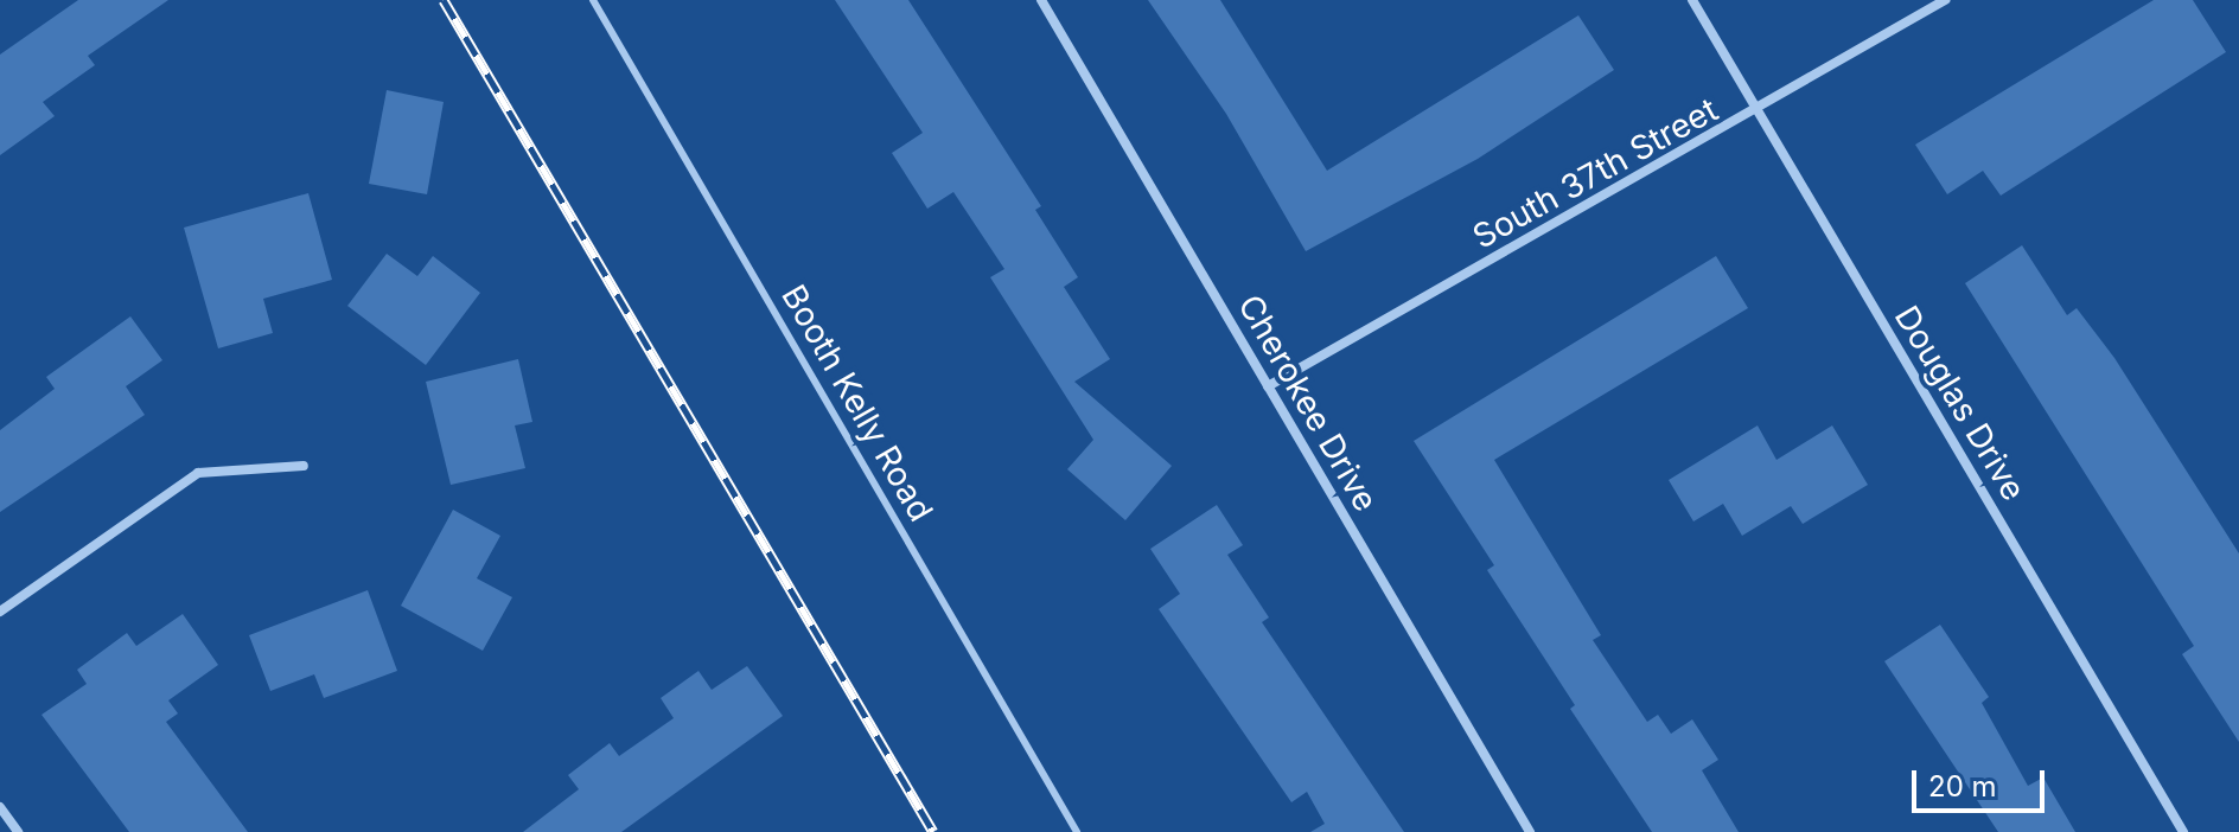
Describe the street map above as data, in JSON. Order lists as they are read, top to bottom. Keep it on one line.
{"streets":{"street":["South 37th Street","Cherokee Drive","Douglas Drive"],"lane":["Booth Kelly Road"]},"crossings":[["South 37th Street","Cherokee Drive"],["South 37th Street","Douglas Drive"]],"scale_bar":"20 m"}
